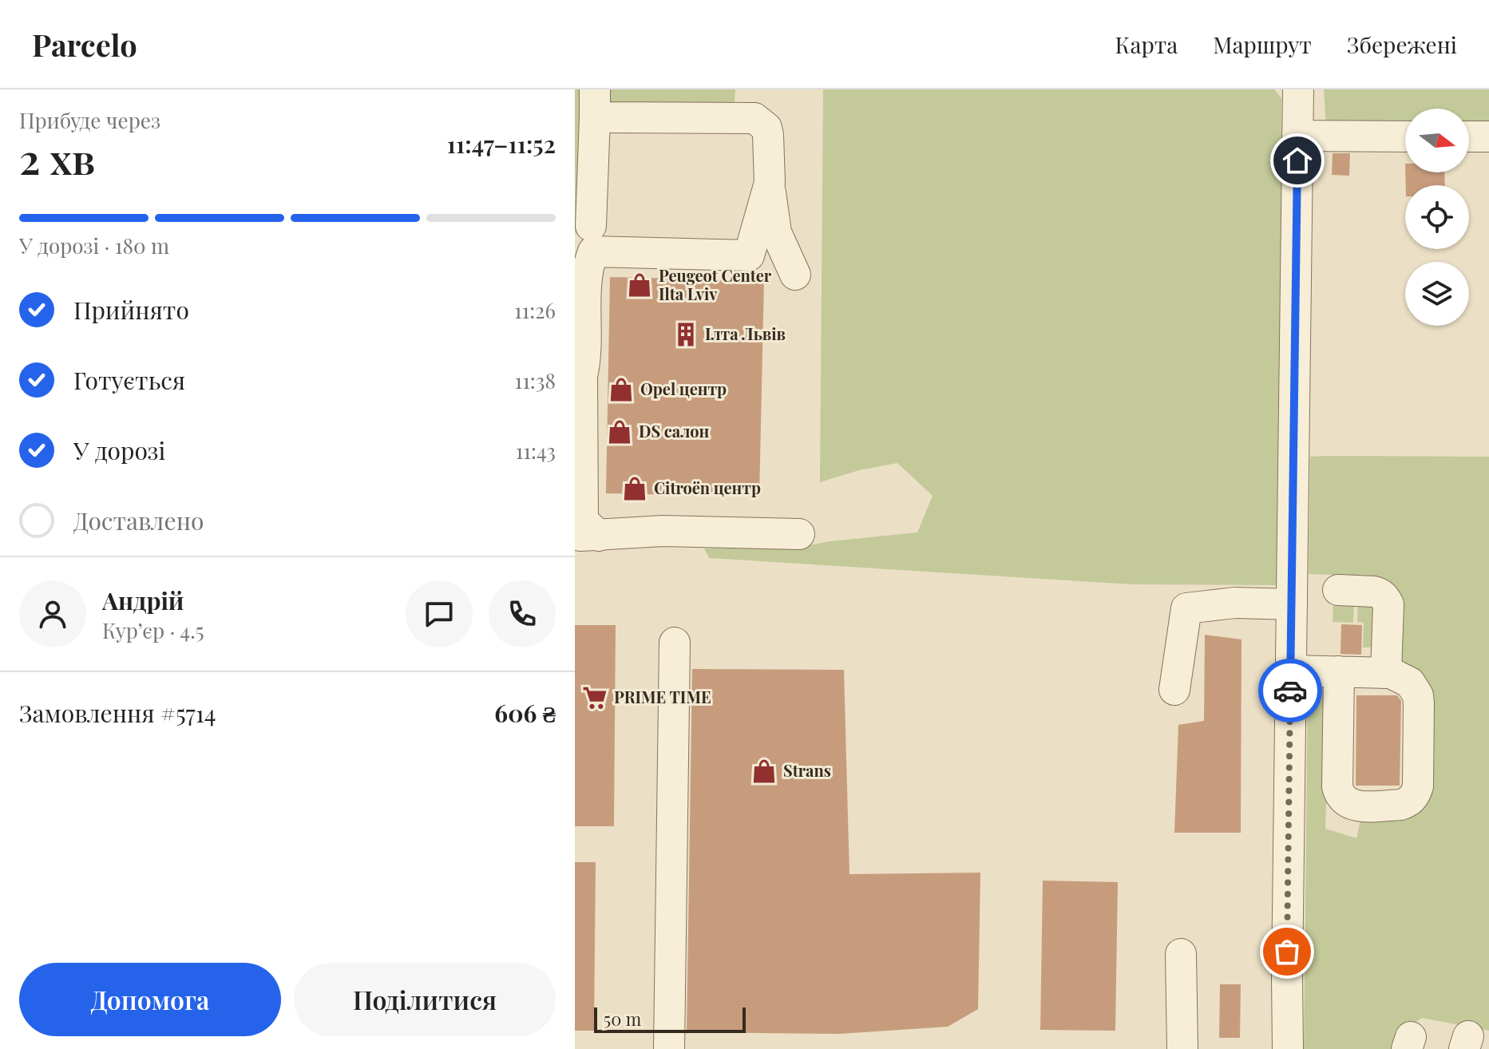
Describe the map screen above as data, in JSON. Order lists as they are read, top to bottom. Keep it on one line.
{"places":{"shop":["Peugeot Center Ilta Lviv","Opel центр","DS салон","Citroën центр","Strans"],"building":["Ілта Львів"],"supermarket":["PRIME TIME"]},"scale_bar":"50 m","north":"right","page":{"header":"Parcelo","nav":["Карта","Маршрут","Збережені"],"heading":["2 хв","Прибуде через","11:47–11:52"],"panel":["Андрій","Кур’єр · 4.5","Замовлення #5714","606 ₴"],"bar":"У дорозі · 180 m","list":[["Прийнято","11:26"],["Готується","11:38"],["У дорозі","11:43"],"Доставлено"],"buttons":["Допомога","Поділитися"],"scale":"50 m"}}
